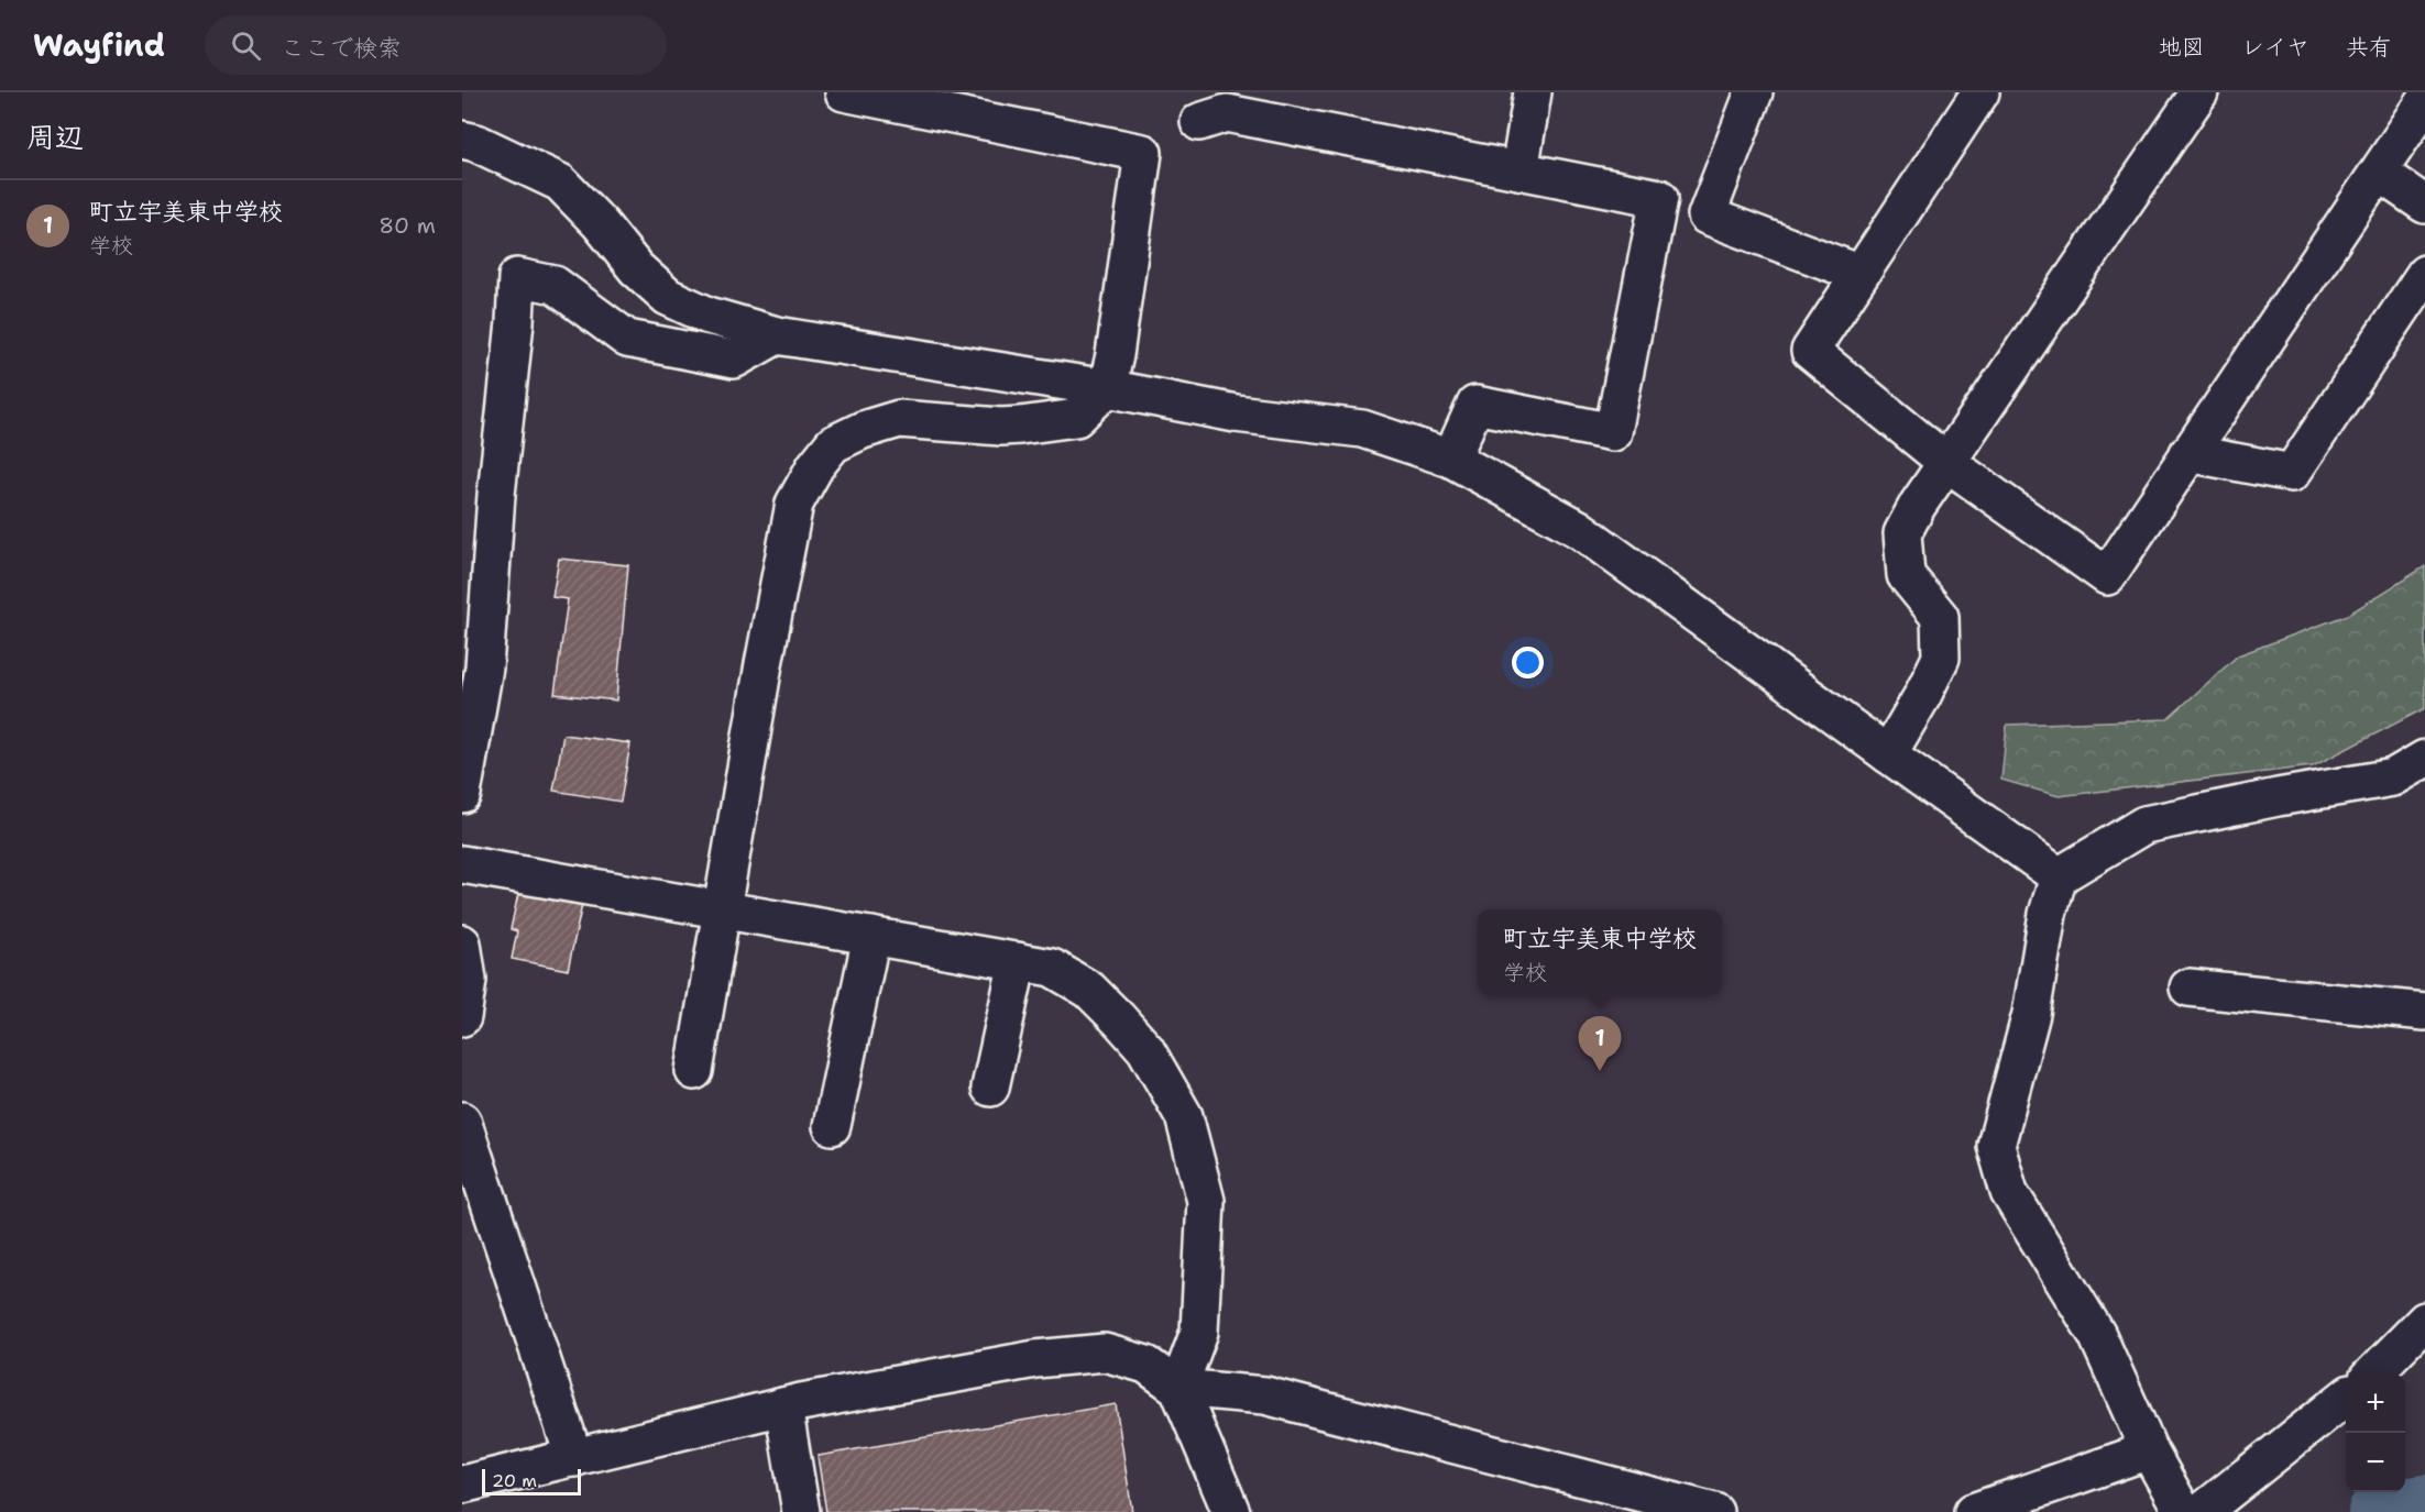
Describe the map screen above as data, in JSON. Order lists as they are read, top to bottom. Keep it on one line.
{"scale_bar":"20 m","page":{"header":"Wayfind","search":"ここで検索","nav":["地図","レイヤ","共有"],"heading":"周辺","list":[{"mark":"1","name":"町立宇美東中学校","note":"学校","value":"80 m"}],"popup":["町立宇美東中学校","学校"],"pins":"1","map_buttons":["+","−"],"scale":"20 m"}}
